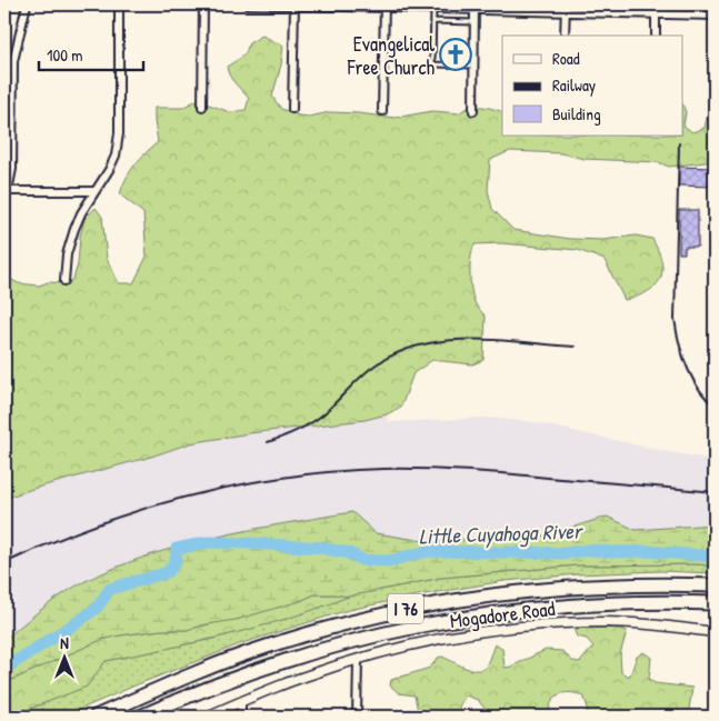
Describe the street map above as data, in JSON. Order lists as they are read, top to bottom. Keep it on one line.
{"streets":{"highway":["I 76"],"street":["Mogadore Road"]},"water":["Little Cuyahoga River"],"places":{"church":["Evangelical Free Church"]},"legend":["Road","Railway","Building"],"scale_bar":"100 m","north":"top"}
